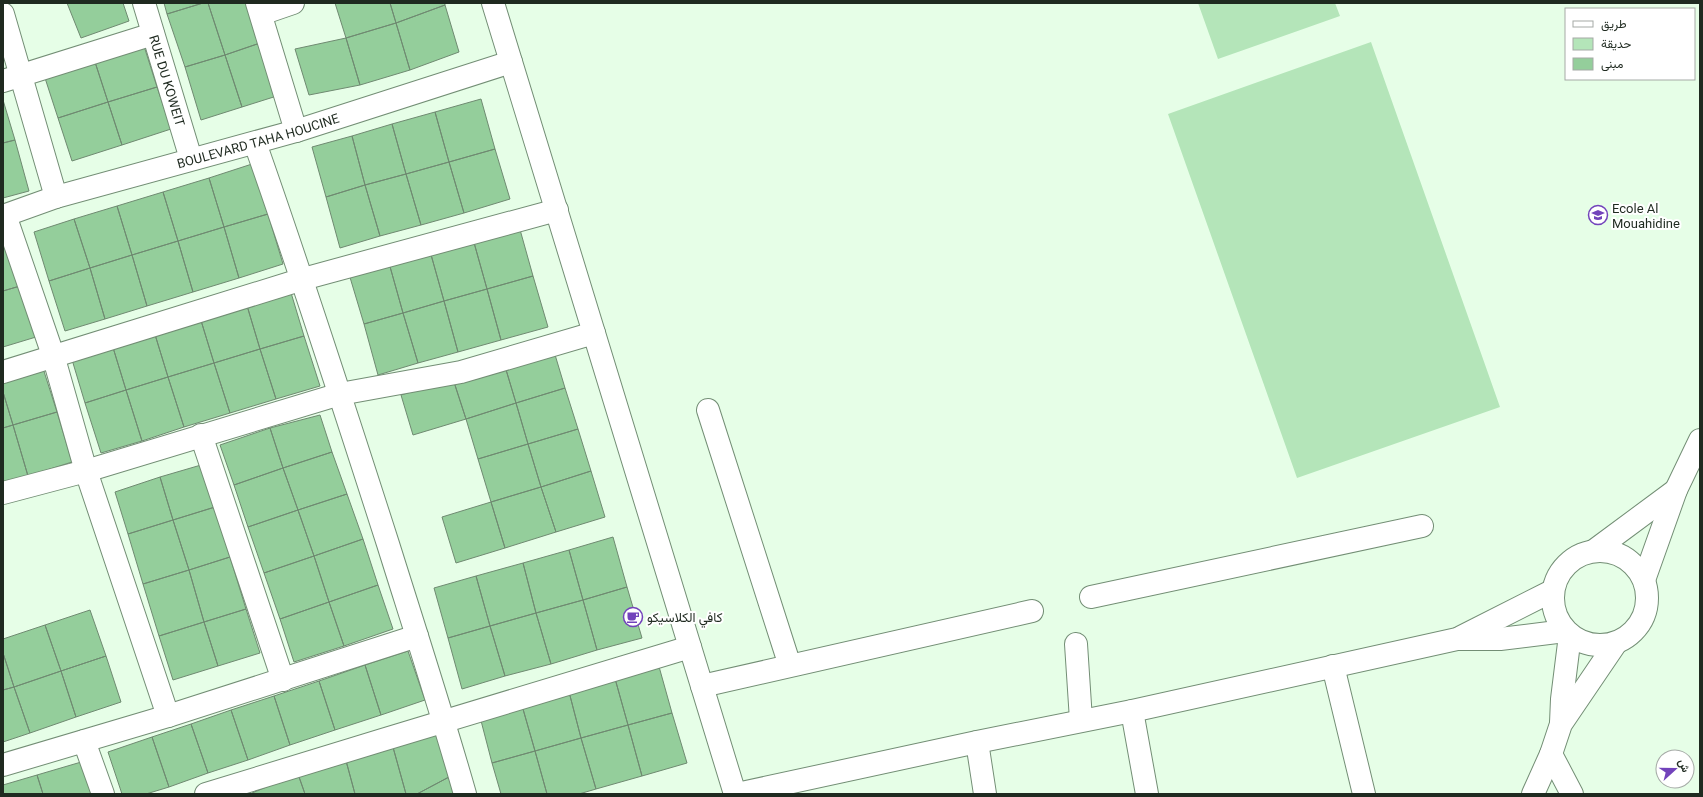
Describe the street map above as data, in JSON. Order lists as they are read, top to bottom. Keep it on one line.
{"streets":{"street":["RUE DU KOWEIT","BOULEVARD TAHA HOUCINE"]},"crossings":[["RUE DU KOWEIT","BOULEVARD TAHA HOUCINE"]],"places":{"school or university":["Ecole Al Mouahidine"],"cafe":["كافي الكلاسيكو"]},"legend":["طريق","حديقة","مبنى"],"north":"right"}
